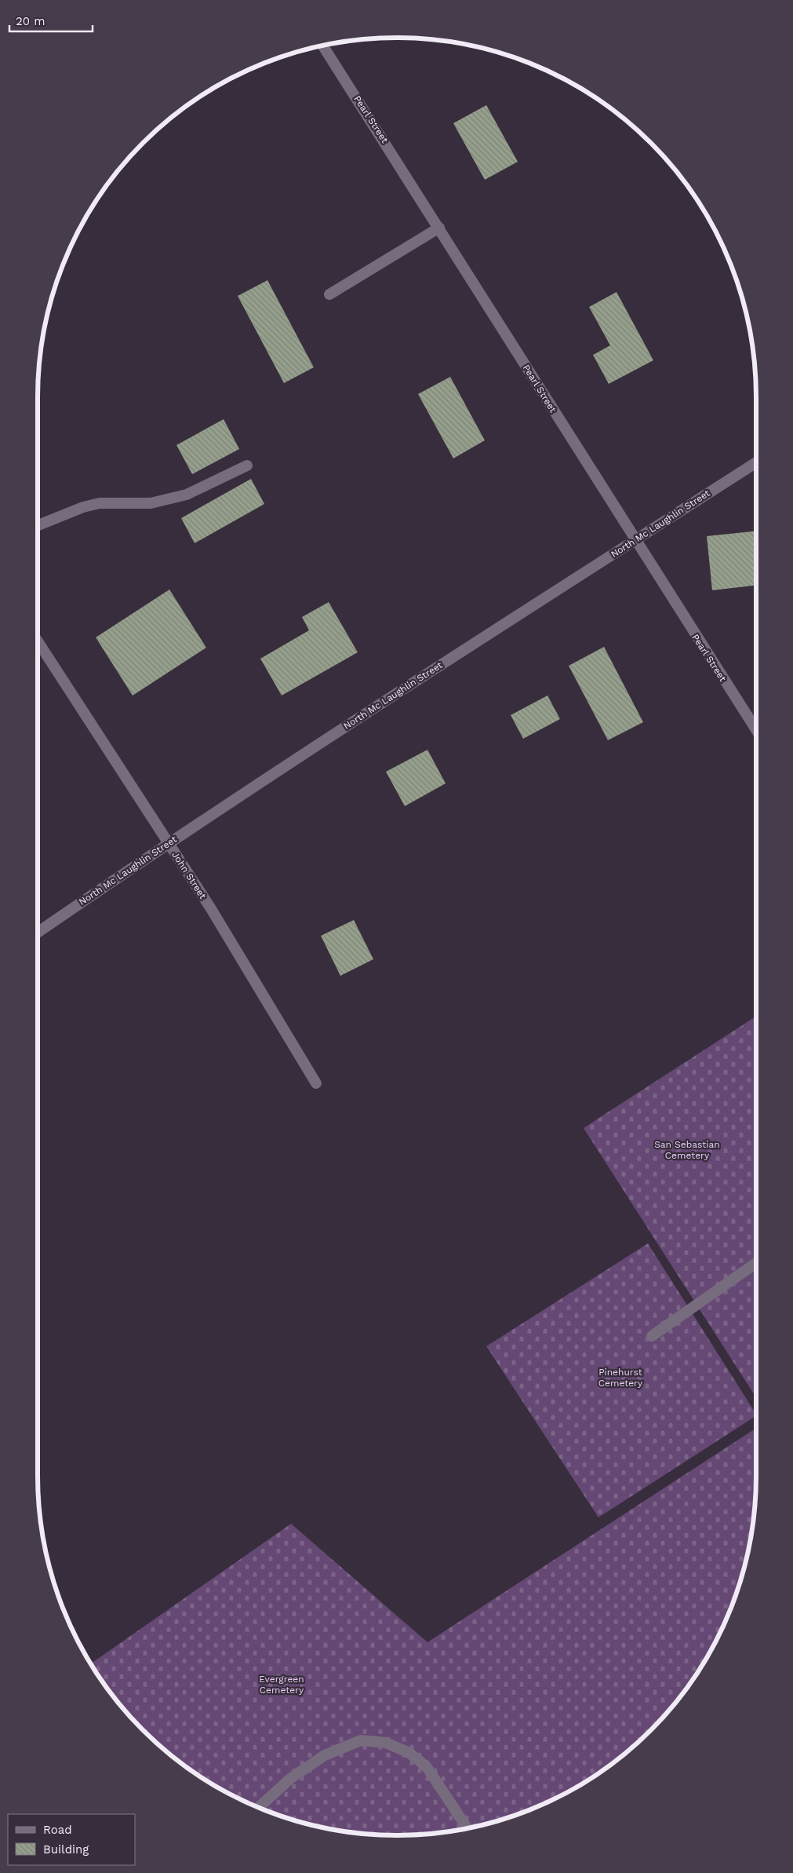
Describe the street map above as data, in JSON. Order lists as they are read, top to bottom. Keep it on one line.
{"streets":{"street":["Pearl Street","North Mc Laughlin Street","John Street"]},"crossings":[["Pearl Street","North Mc Laughlin Street"],["North Mc Laughlin Street","John Street"]],"parks":["San Sebastian Cemetery","Pinehurst Cemetery","Evergreen Cemetery"],"legend":["Road","Building"],"scale_bar":"20 m"}
